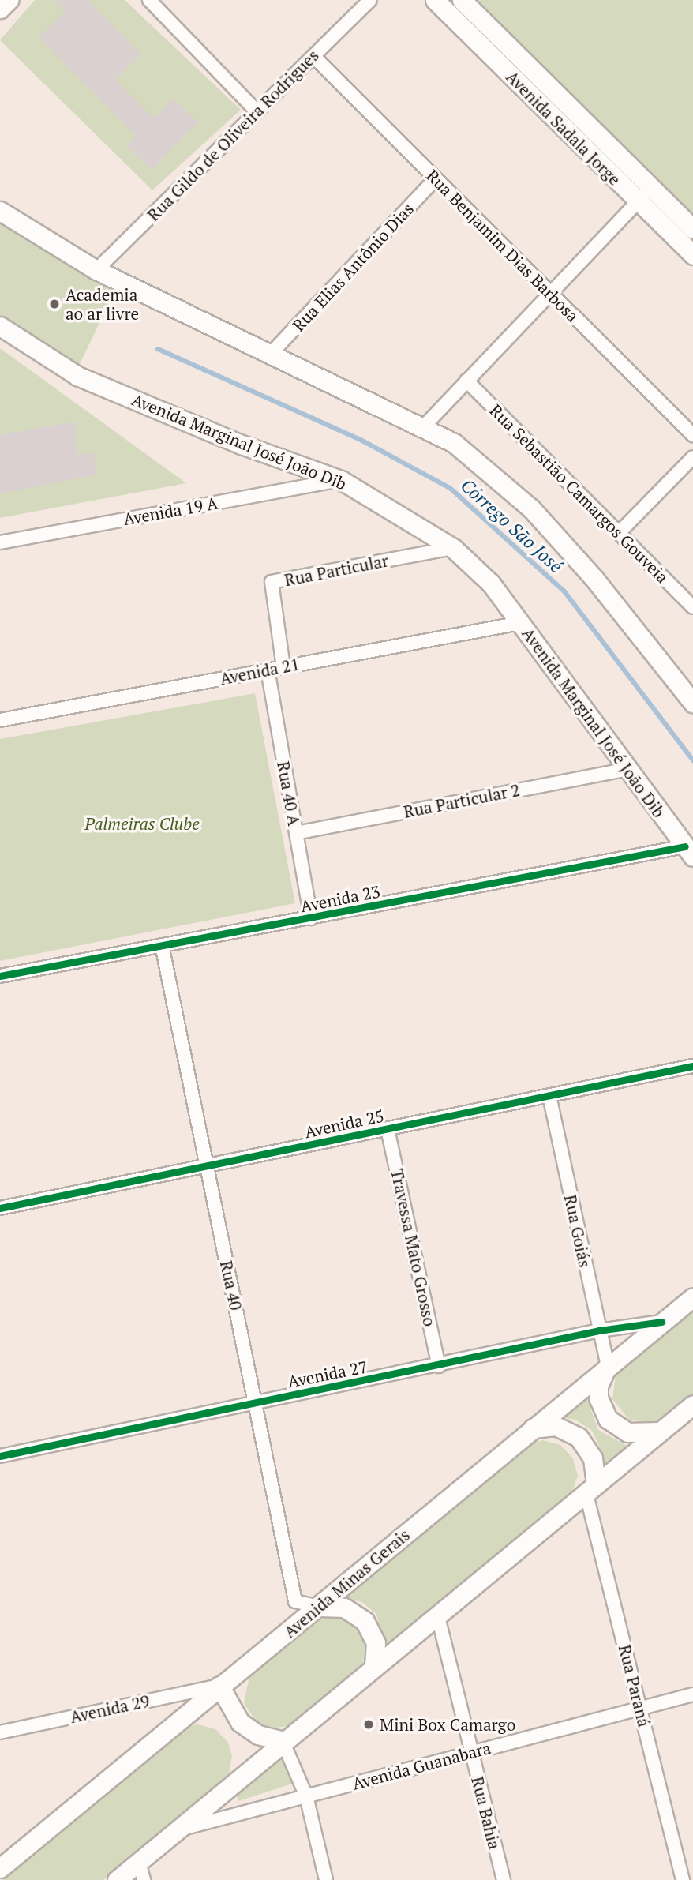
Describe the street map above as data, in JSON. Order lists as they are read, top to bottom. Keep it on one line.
{"streets":{"main road":["Avenida Sadala Jorge","Avenida Marginal José João Dib","Avenida Minas Gerais"],"street":["Rua Gildo de Oliveira Rodrigues","Rua Benjamim Dias Barbosa","Rua Elias Antônio Dias","Rua Sebastião Camargos Gouveia","Avenida 19 A","Rua Particular","Avenida 21","Rua 40 A","Rua Particular 2","Avenida 23","Avenida 25","Rua Goiás","Travessa Mato Grosso","Rua 40","Avenida 27","Rua Paraná","Avenida 29","Avenida Guanabara","Rua Bahia"]},"crossings":[["Rua Gildo de Oliveira Rodrigues","Rua Benjamim Dias Barbosa"],["Rua Benjamim Dias Barbosa","Rua Elias Antônio Dias"],["Avenida Marginal José João Dib","Avenida 19 A"],["Avenida Marginal José João Dib","Rua Particular"],["Avenida Marginal José João Dib","Avenida 21"],["Avenida Marginal José João Dib","Rua Particular 2"],["Avenida Marginal José João Dib","Avenida 23"],["Rua Particular","Avenida 21"],["Avenida 21","Rua 40 A"],["Rua 40 A","Rua Particular 2"],["Rua 40 A","Avenida 23"],["Avenida 23","Rua 40"],["Avenida 25","Rua Goiás"],["Avenida 25","Travessa Mato Grosso"],["Avenida 25","Rua 40"],["Rua Goiás","Avenida 27"],["Rua Goiás","Avenida Minas Gerais"],["Travessa Mato Grosso","Avenida 27"],["Rua 40","Avenida 27"],["Rua 40","Avenida Minas Gerais"],["Avenida 27","Avenida Minas Gerais"],["Avenida Minas Gerais","Avenida 29"],["Rua Paraná","Avenida Guanabara"],["Avenida Guanabara","Rua Bahia"]],"water":["Córrego São José"],"parks":["Palmeiras Clube"],"places":["Academia ao ar livre","Mini Box Camargo"]}
